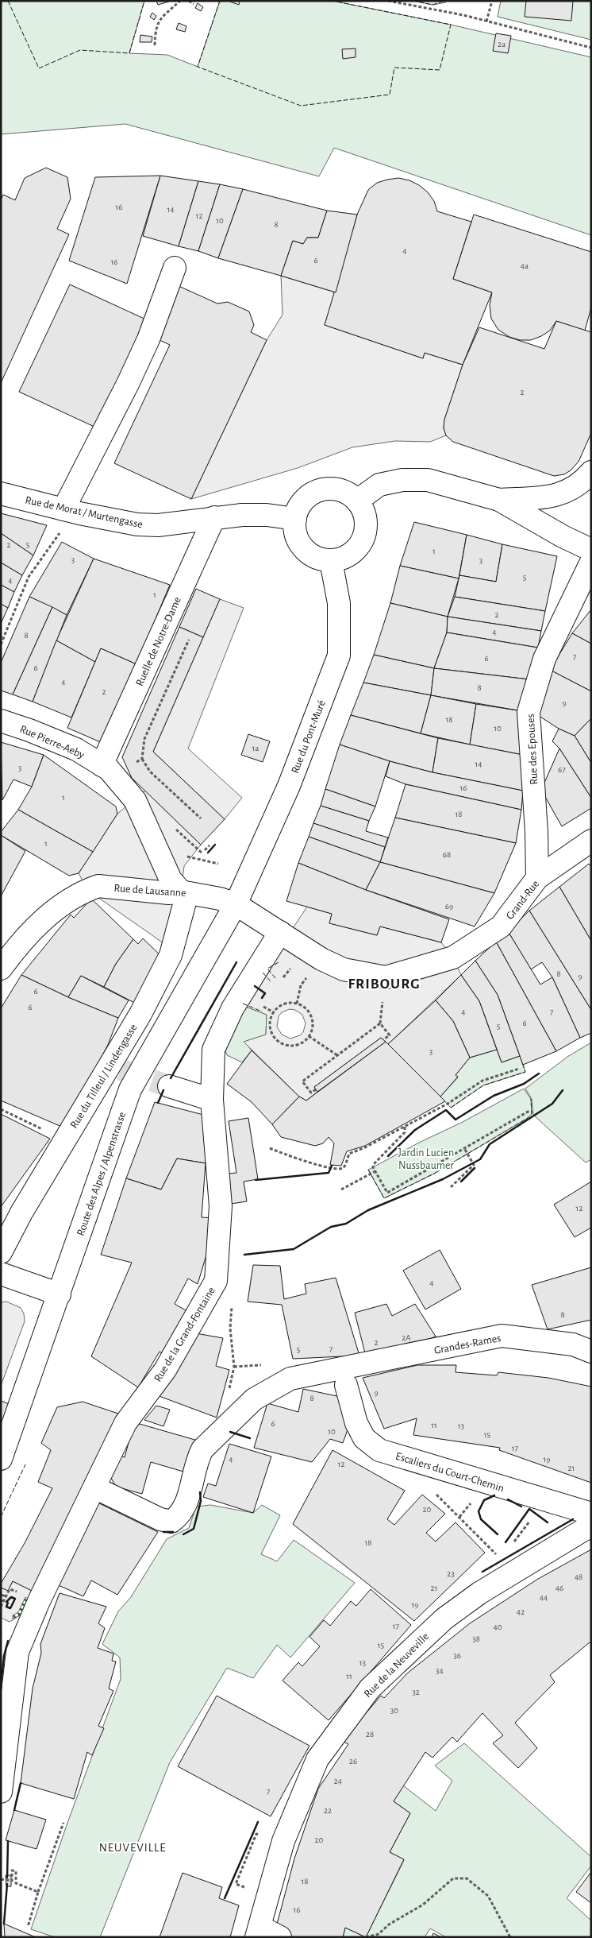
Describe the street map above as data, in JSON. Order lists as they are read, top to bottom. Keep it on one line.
{"streets":{"street":["Rue de Morat / Murtengasse","Ruelle de Notre-Dame","Rue du Pont-Muré","Rue Pierre-Aeby","Rue des Epouses","Rue de Lausanne","Grand-Rue","Rue du Tilleul / Lindengasse","Route des Alpes / Alpenstrasse","Rue de la Grand-Fontaine","Grandes-Rames","Escaliers du Court-Chemin","Rue de la Neuveville"]},"crossings":[["Rue de Morat / Murtengasse","Ruelle de Notre-Dame"],["Rue de Morat / Murtengasse","Rue du Pont-Muré"],["Ruelle de Notre-Dame","Rue Pierre-Aeby"],["Rue du Pont-Muré","Rue de Lausanne"],["Rue du Pont-Muré","Route des Alpes / Alpenstrasse"],["Rue Pierre-Aeby","Rue de Lausanne"],["Rue Pierre-Aeby","Rue du Tilleul / Lindengasse"],["Rue des Epouses","Grand-Rue"],["Rue de Lausanne","Grand-Rue"],["Rue de Lausanne","Rue du Tilleul / Lindengasse"],["Rue de Lausanne","Route des Alpes / Alpenstrasse"],["Rue de Lausanne","Rue de la Grand-Fontaine"],["Grandes-Rames","Escaliers du Court-Chemin"]],"districts":["FRIBOURG","NEUVEVILLE"],"parks":["Jardin Lucien Nussbaumer"],"house_numbers":["2a","16","14","12","10","8","4","6","16","4a","2","2","5","1","3","3","5","4","1","2","4","8","7","6","6","4","8","2","9","18","10","1a","14","3","67","16","1","18","1","68","69","8","9","6","6","4","7","6","5","3","12","4","8","2A","2","7","5","9","8","6","11","13","10","15","17","4","19","12","21","20","18","23","48","21","46","44","19","42","17","40","38","15","36","13","34","11","32","30","28","26","24","7","22","20","18","16"]}
